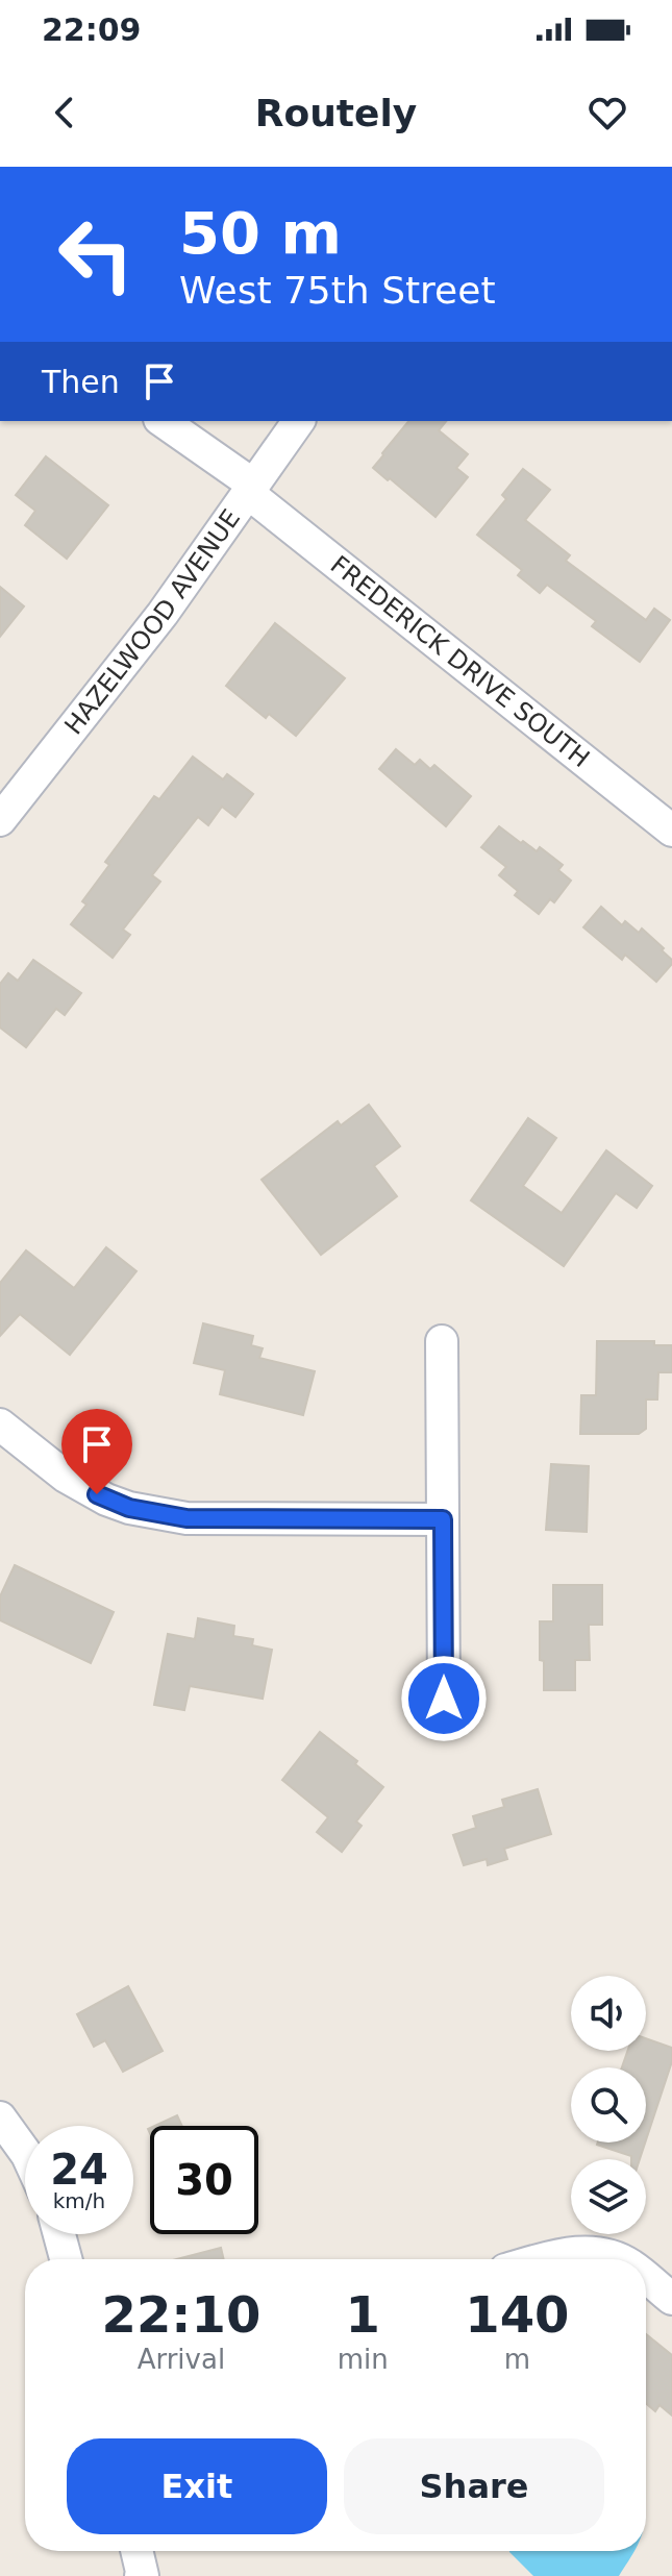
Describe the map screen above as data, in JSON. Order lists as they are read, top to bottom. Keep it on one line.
{"streets":{"street":["HAZELWOOD AVENUE","FREDERICK DRIVE SOUTH"]},"crossings":[["HAZELWOOD AVENUE","FREDERICK DRIVE SOUTH"]],"page":{"status":"22:09","header":"Routely","turn":["50 m","West 75th Street"],"then":"Then","speed":"24 km/h","limit":"30","eta":["22:10","Arrival","1","min","140","m"],"buttons":["Exit","Share"]}}
